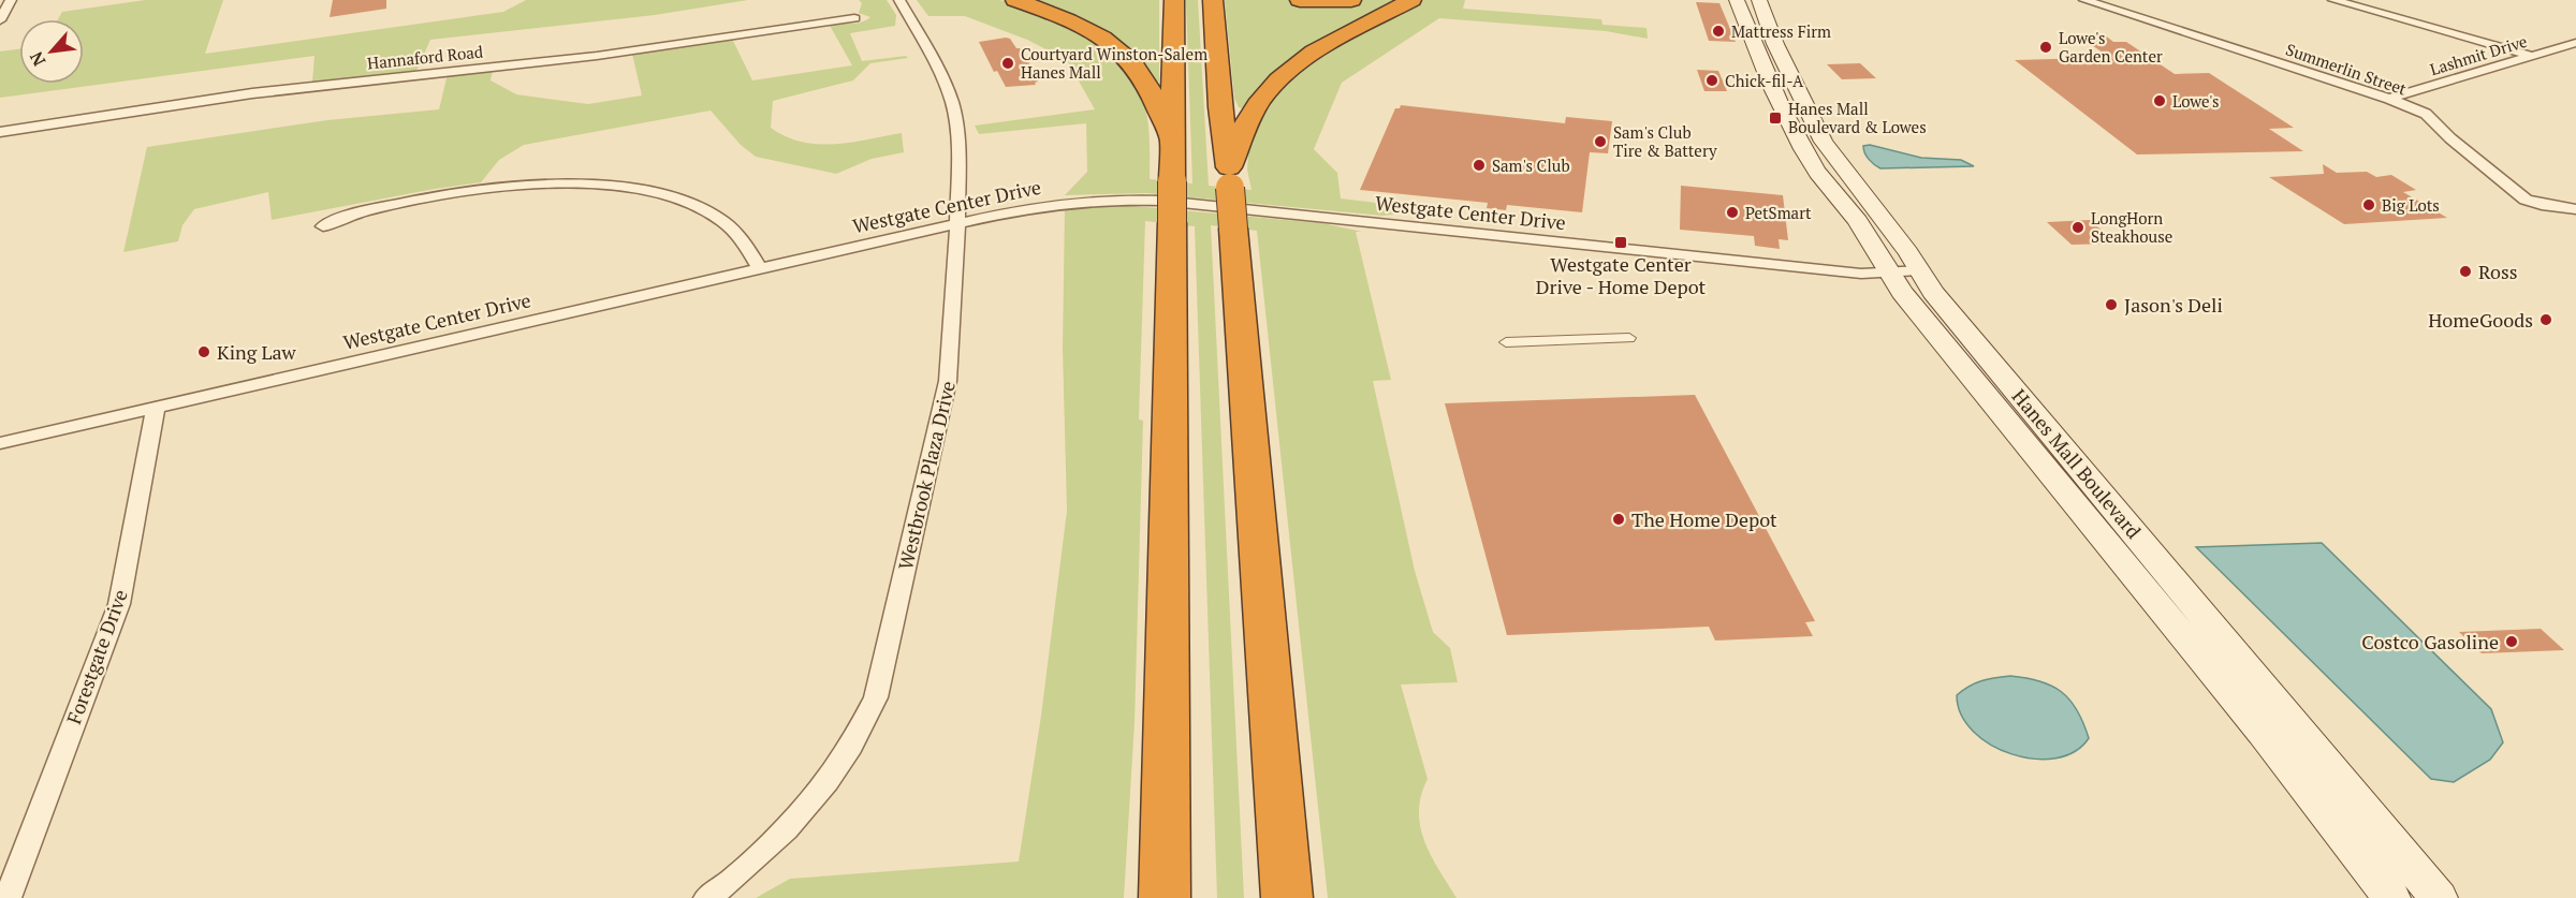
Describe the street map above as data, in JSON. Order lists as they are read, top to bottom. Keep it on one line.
{"streets":{"main road":["Hanes Mall Boulevard"],"street":["Lashmit Drive","Hannaford Road","Summerlin Street","Westgate Center Drive","Westbrook Plaza Drive","Forestgate Drive"]},"crossings":[["Lashmit Drive","Summerlin Street"],["Westgate Center Drive","Hanes Mall Boulevard"],["Westgate Center Drive","Westbrook Plaza Drive"],["Westgate Center Drive","Forestgate Drive"]],"places":{"other":["Mattress Firm","Lowe's Garden Center","Courtyard Winston-Salem Hanes Mall","Chick-fil-A","Lowe's","Sam's Club Tire & Battery","Sam's Club","Big Lots","PetSmart","LongHorn Steakhouse","Ross","Jason's Deli","HomeGoods","King Law","The Home Depot","Costco Gasoline"],"transit":["Hanes Mall Boulevard & Lowes","Westgate Center Drive - Home Depot"]},"north":"bottom left"}
